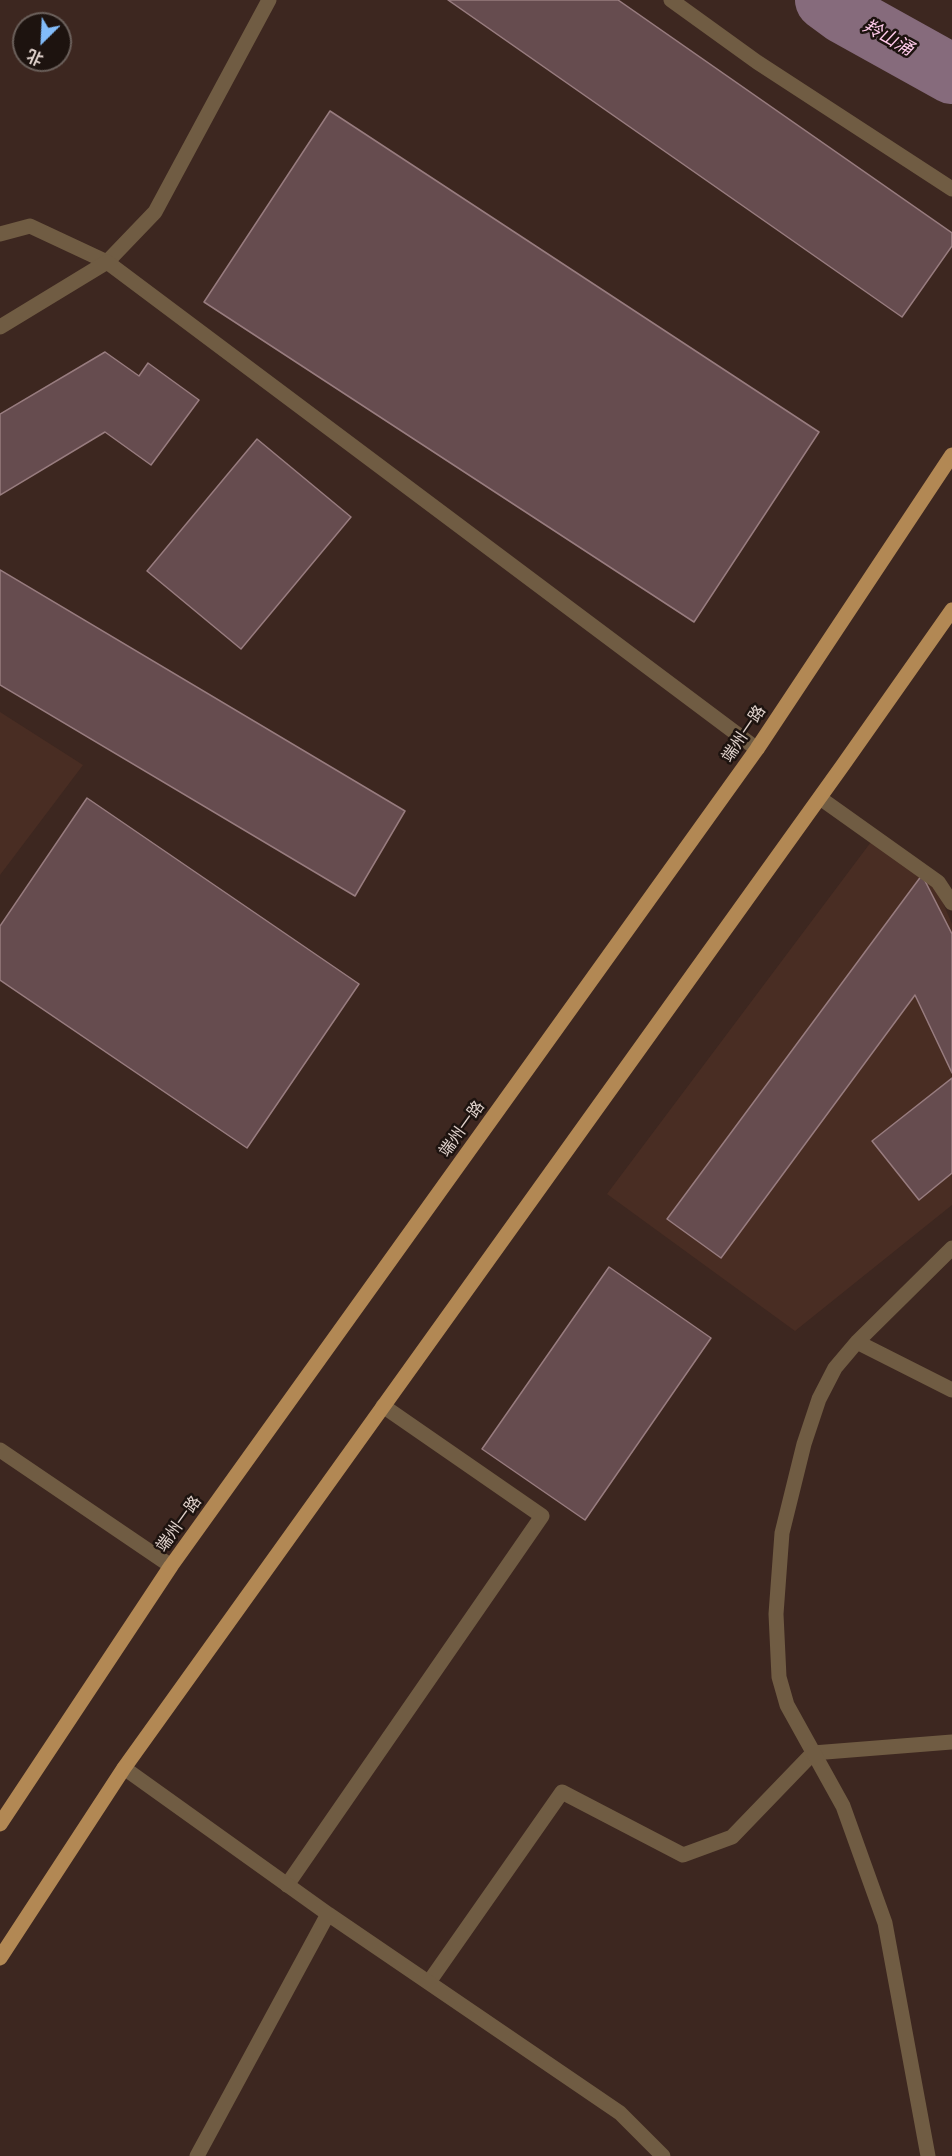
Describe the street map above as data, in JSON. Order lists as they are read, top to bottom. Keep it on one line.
{"streets":{"main road":["端州一路"]},"water":["羚山涌"],"north":"bottom left"}
